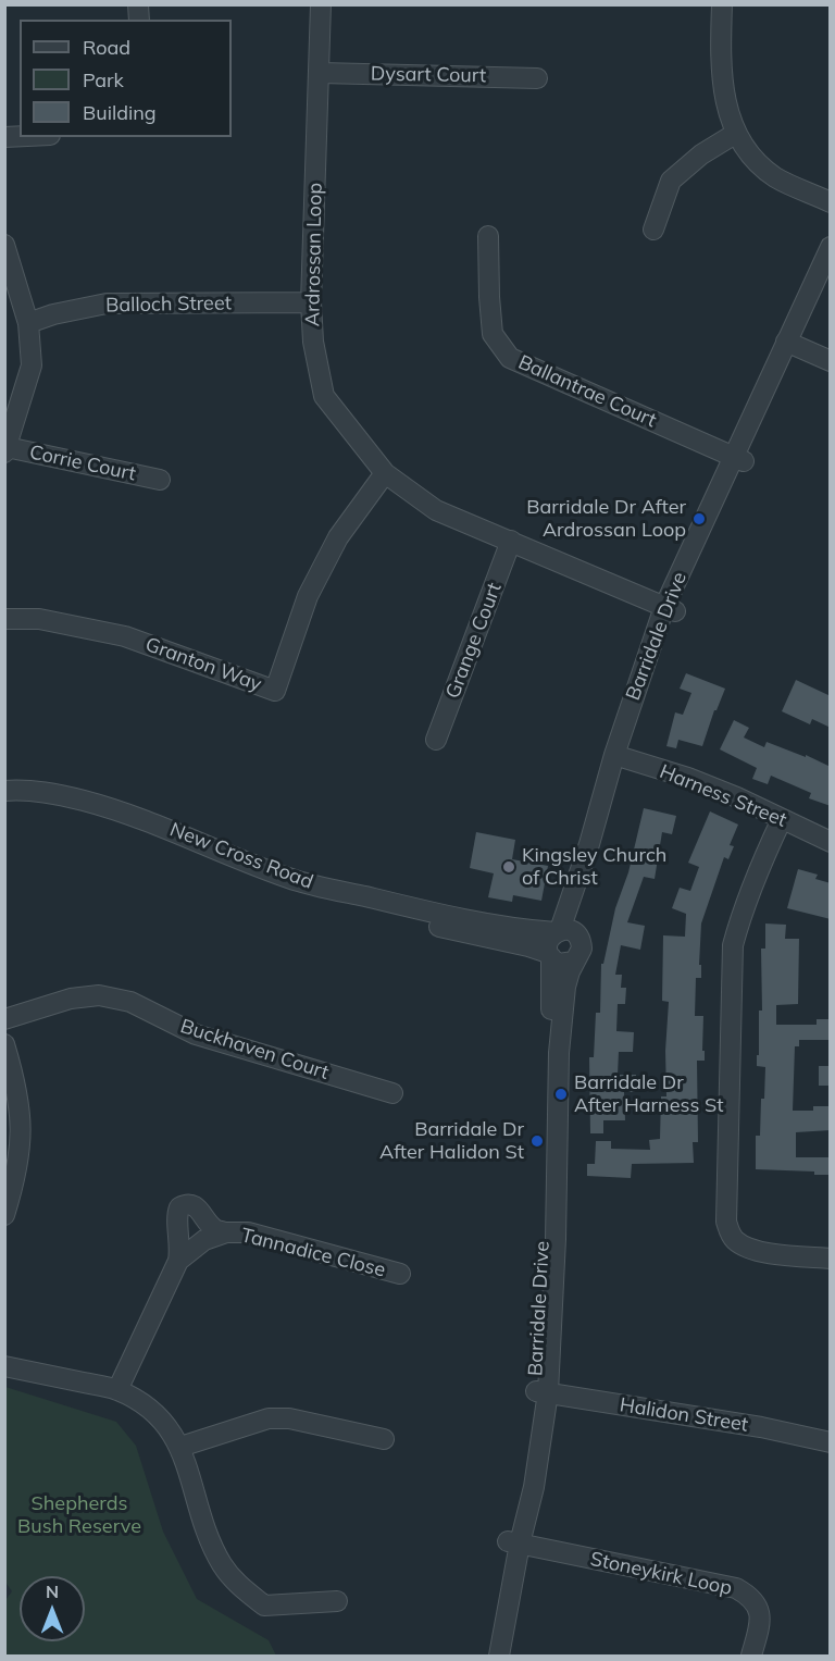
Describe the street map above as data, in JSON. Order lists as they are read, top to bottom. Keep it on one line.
{"streets":{"street":["Dysart Court","Ardrossan Loop","Balloch Street","Ballantrae Court","Corrie Court","Barridale Drive","Grange Court","Granton Way","Harness Street","New Cross Road","Buckhaven Court","Tannadice Close","Halidon Street","Stoneykirk Loop"]},"crossings":[["Dysart Court","Ardrossan Loop"],["Ardrossan Loop","Balloch Street"],["Ardrossan Loop","Barridale Drive"],["Ardrossan Loop","Grange Court"],["Ardrossan Loop","Granton Way"],["Ballantrae Court","Barridale Drive"],["Barridale Drive","Harness Street"],["Barridale Drive","New Cross Road"],["Barridale Drive","Halidon Street"],["Barridale Drive","Stoneykirk Loop"]],"parks":["Shepherds Bush Reserve"],"places":["Barridale Dr After Ardrossan Loop","Kingsley Church of Christ","Barridale Dr After Harness St","Barridale Dr After Halidon St"],"legend":["Road","Park","Building"],"north":"top"}
